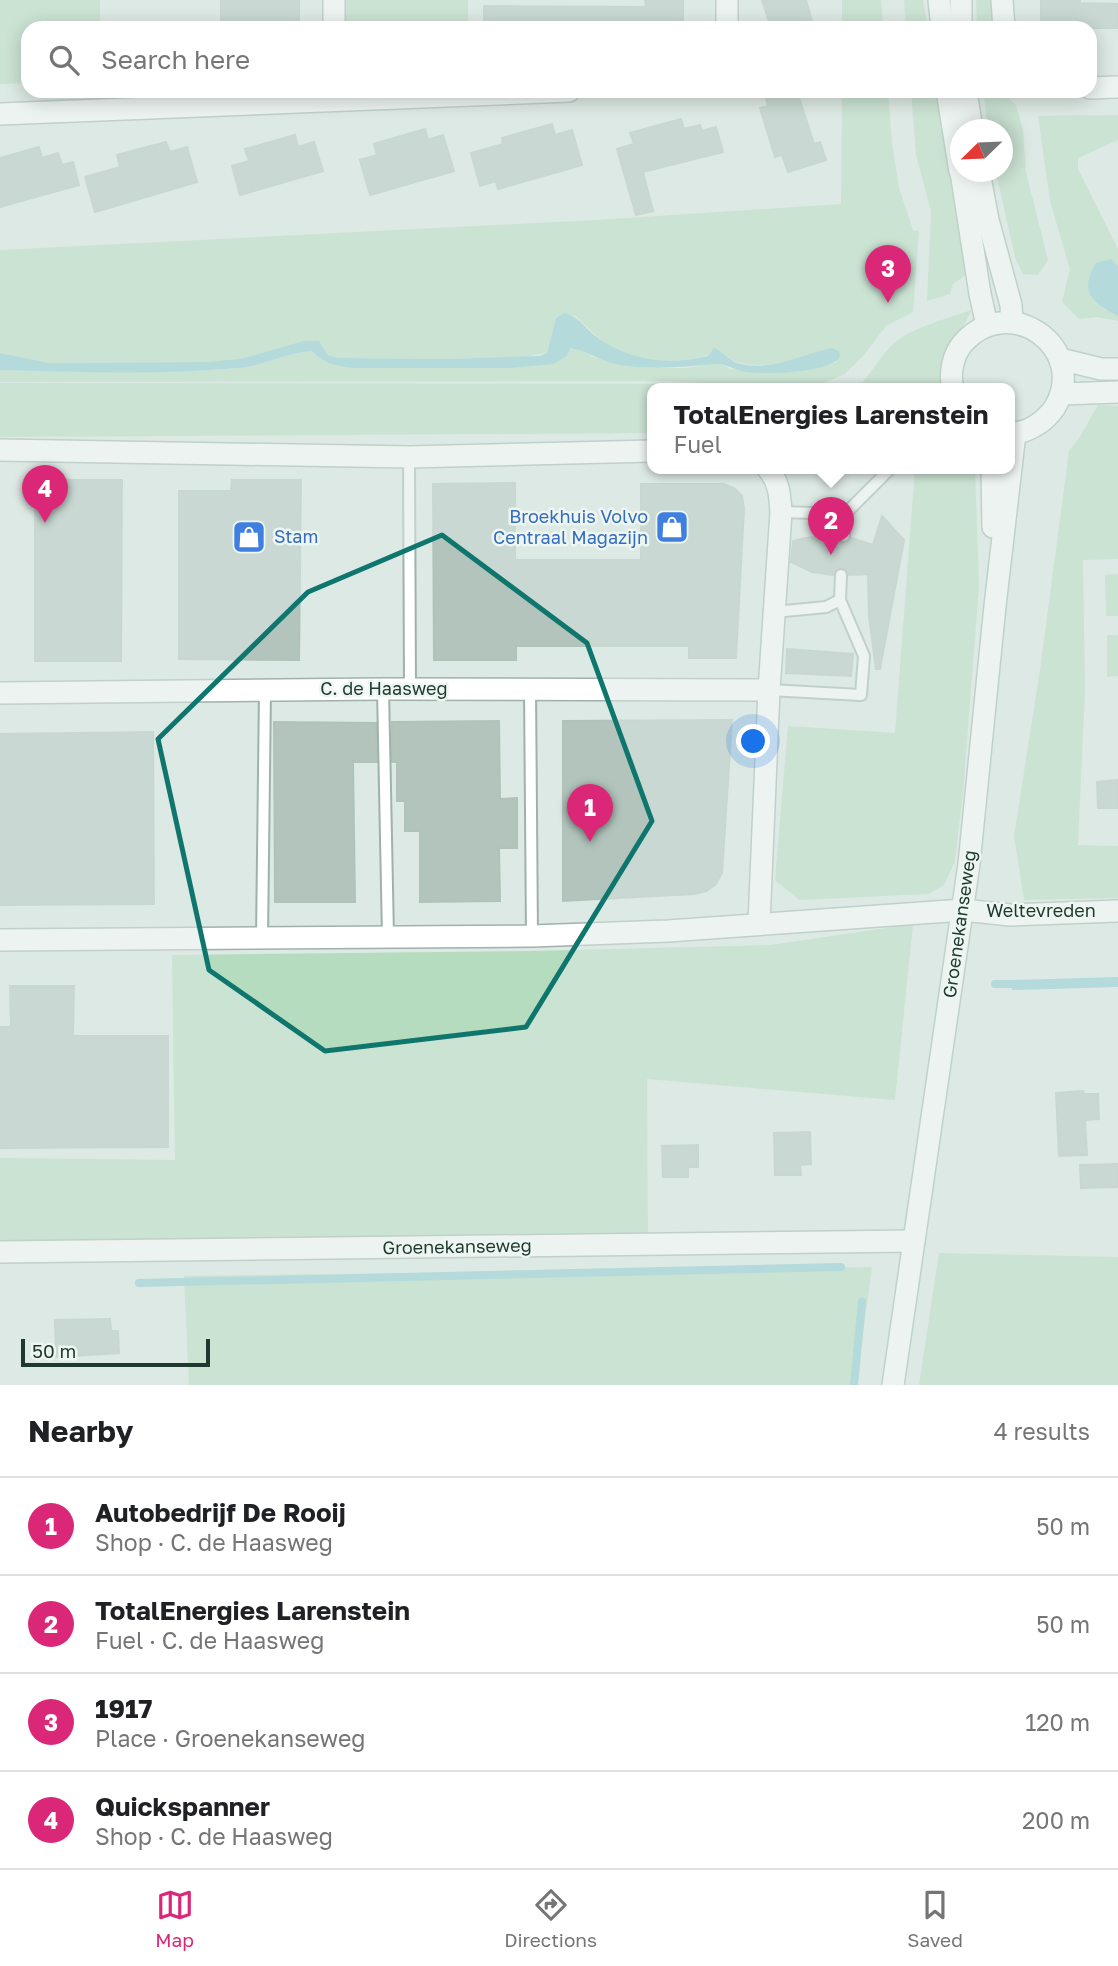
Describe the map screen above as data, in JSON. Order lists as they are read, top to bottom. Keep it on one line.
{"streets":{"street":["C. de Haasweg","Weltevreden","Groenekanseweg"]},"crossings":[["Weltevreden","Groenekanseweg"]],"places":{"shop":["Broekhuis Volvo Centraal Magazijn","Stam"]},"scale_bar":"50 m","north":"bottom left","page":{"search":"Search here","pins":["3","4","2","1"],"popup":["TotalEnergies Larenstein","Fuel"],"scale":"50 m","heading":["Nearby","4 results"],"list":[{"mark":"1","name":"Autobedrijf De Rooij","note":"Shop · C. de Haasweg","value":"50 m"},{"mark":"2","name":"TotalEnergies Larenstein","note":"Fuel · C. de Haasweg","value":"50 m"},{"mark":"3","name":"1917","note":"Place · Groenekanseweg","value":"120 m"},{"mark":"4","name":"Quickspanner","note":"Shop · C. de Haasweg","value":"200 m"}],"nav":["Map","Directions","Saved"]}}
